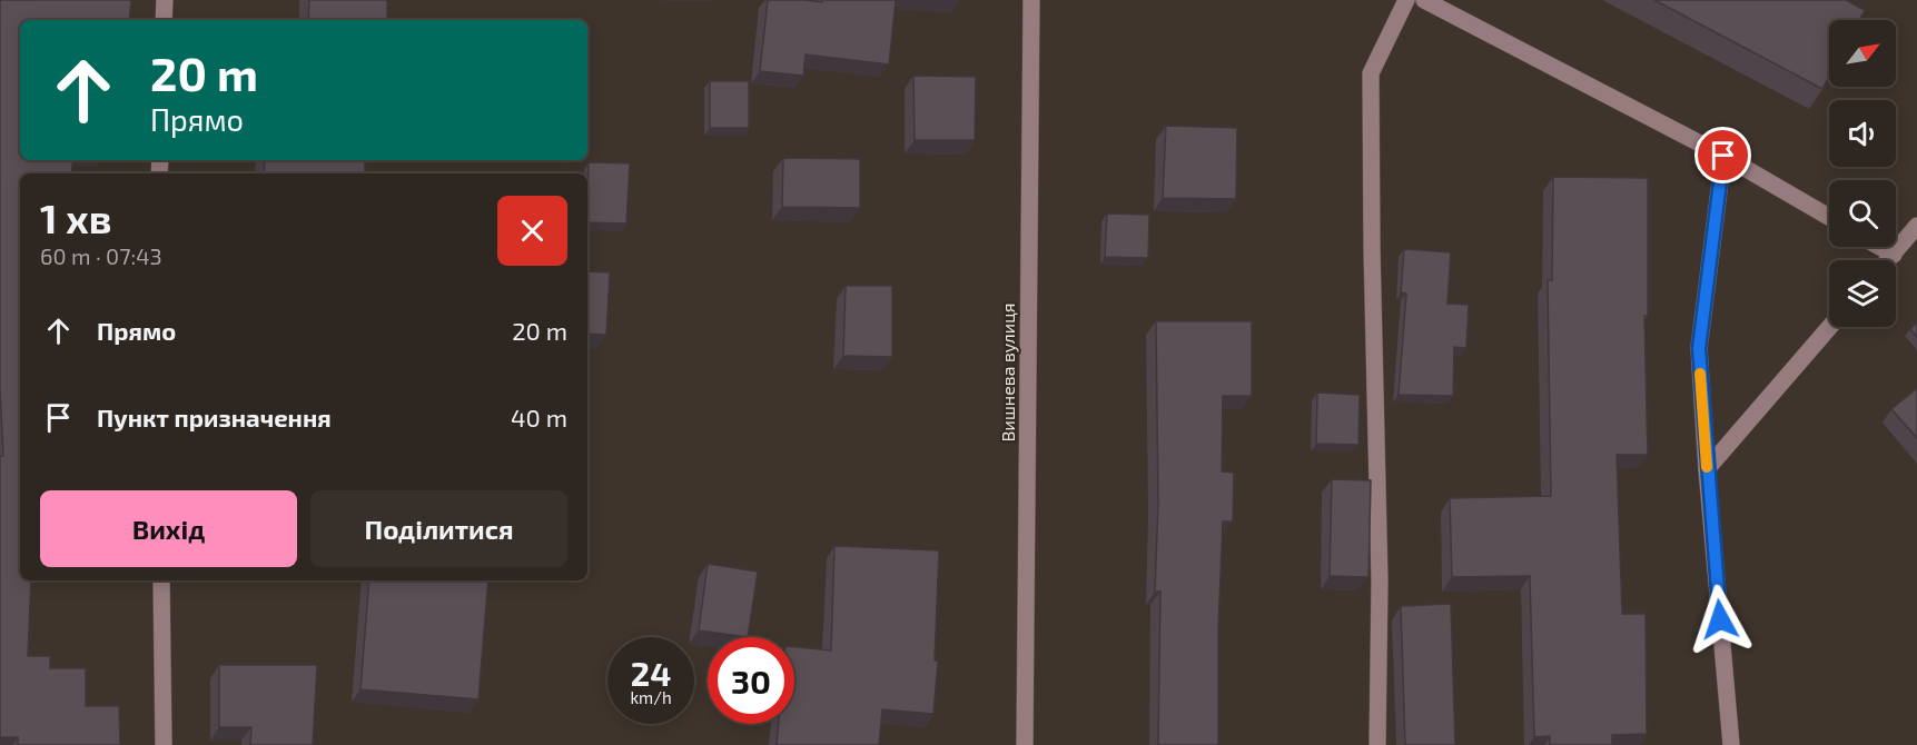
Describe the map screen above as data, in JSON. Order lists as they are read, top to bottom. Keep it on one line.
{"streets":{"street":["Вишнева вулиця"]},"north":"top right","page":{"turn":["20 m","Прямо"],"heading":["1 хв","60 m · 07:43"],"list":[{"name":"Прямо","value":"20 m"},{"name":"Пункт призначення","value":"40 m"}],"buttons":["Вихід","Поділитися"],"speed":"24 km/h","limit":"30"}}
